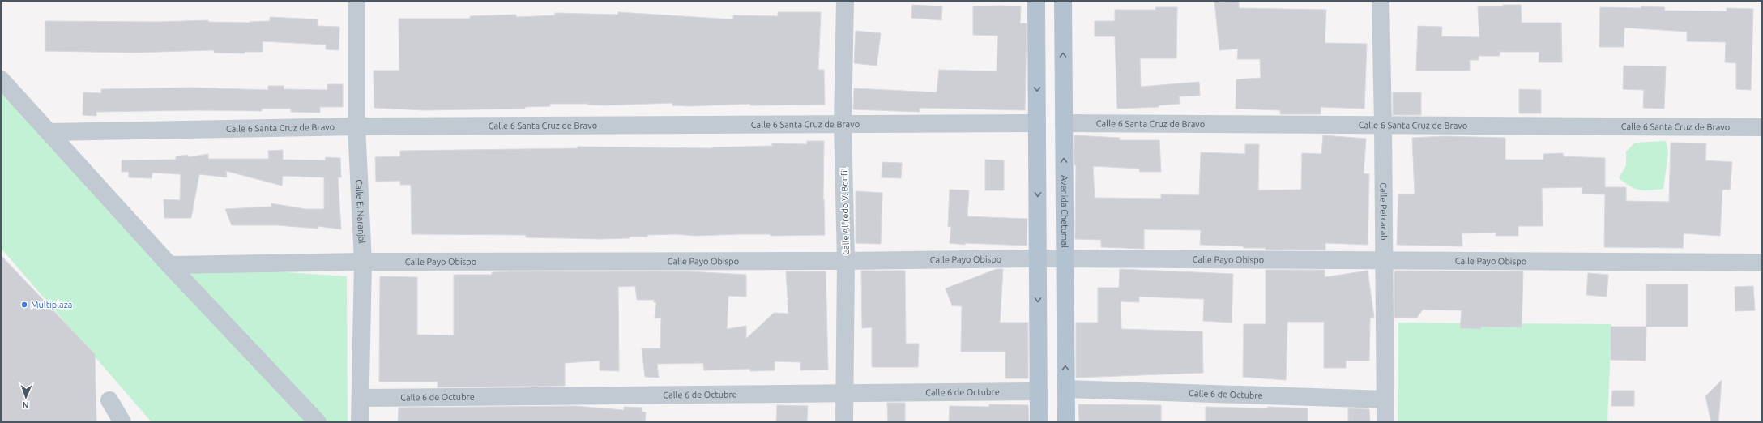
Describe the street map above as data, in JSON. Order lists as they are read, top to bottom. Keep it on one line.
{"streets":{"main road":["Avenida Chetumal"],"street":["Calle 6 Santa Cruz de Bravo","Calle El Naranjal","Calle Alfredo V. Bonfil","Calle Petcacab","Calle Payo Obispo","Calle 6 de Octubre"]},"crossings":[["Calle 6 Santa Cruz de Bravo","Calle El Naranjal"],["Calle 6 Santa Cruz de Bravo","Calle Alfredo V. Bonfil"],["Calle 6 Santa Cruz de Bravo","Avenida Chetumal"],["Calle 6 Santa Cruz de Bravo","Calle Petcacab"],["Calle El Naranjal","Calle Payo Obispo"],["Calle El Naranjal","Calle 6 de Octubre"],["Calle Alfredo V. Bonfil","Calle Payo Obispo"],["Calle Alfredo V. Bonfil","Calle 6 de Octubre"],["Avenida Chetumal","Calle Payo Obispo"],["Avenida Chetumal","Calle 6 de Octubre"],["Calle Petcacab","Calle Payo Obispo"],["Calle Petcacab","Calle 6 de Octubre"]],"places":["Multiplaza"],"north":"bottom"}
